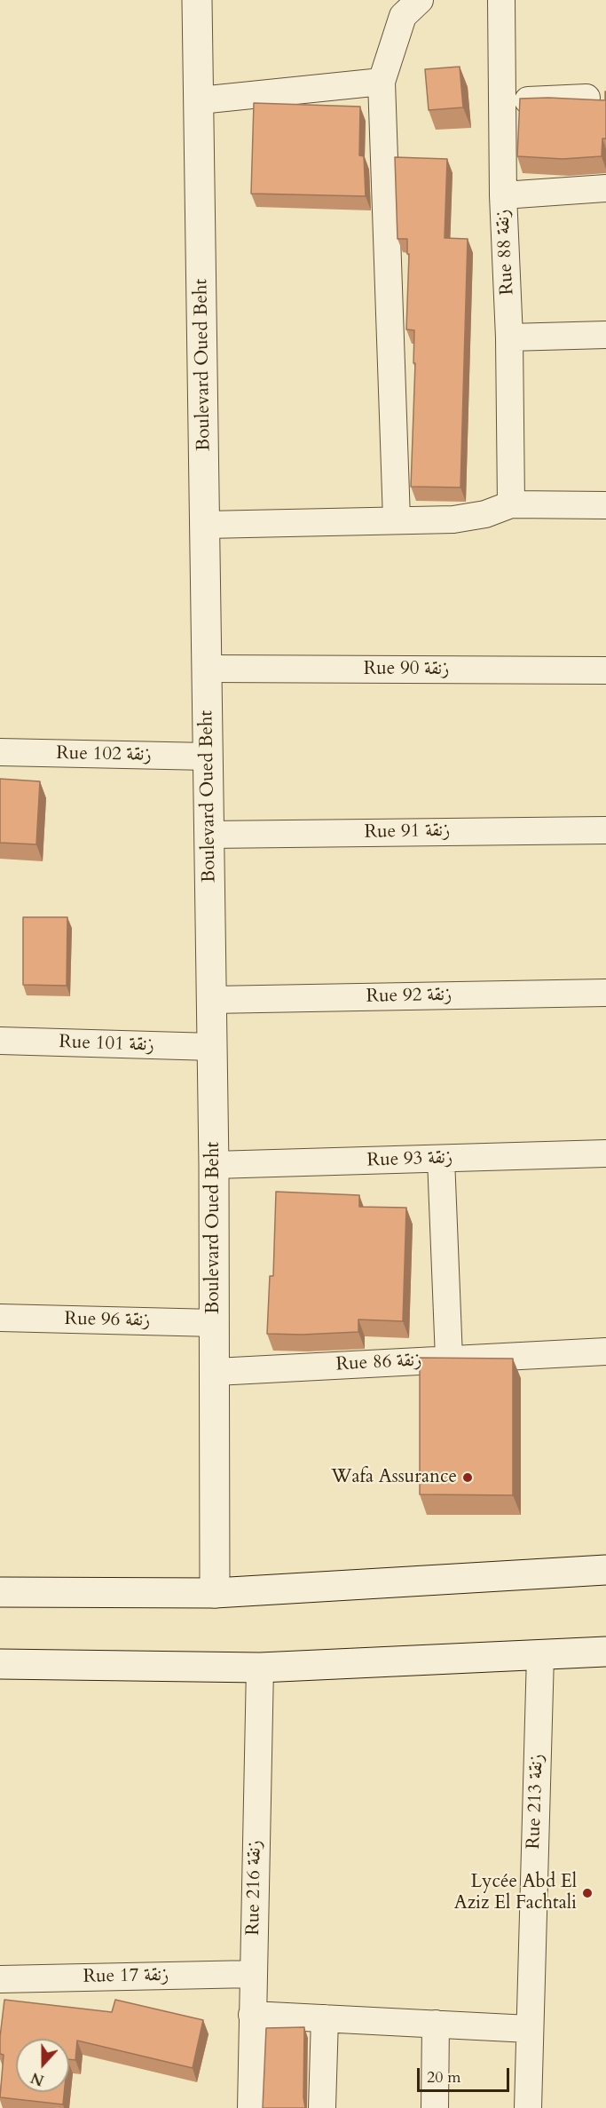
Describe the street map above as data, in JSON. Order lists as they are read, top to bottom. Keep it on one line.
{"streets":{"street":["Rue 88 زنقة","Boulevard Oued Beht","Rue 90 زنقة","Rue 102 زنقة","Rue 91 زنقة","Rue 92 زنقة","Rue 101 زنقة","Rue 93 زنقة","Rue 96 زنقة","Rue 86 زنقة","Rue 213 زنقة","Rue 216 زنقة","Rue 17 زنقة"]},"crossings":[["Boulevard Oued Beht","Rue 90 زنقة"],["Boulevard Oued Beht","Rue 102 زنقة"],["Boulevard Oued Beht","Rue 91 زنقة"],["Boulevard Oued Beht","Rue 92 زنقة"],["Boulevard Oued Beht","Rue 101 زنقة"],["Boulevard Oued Beht","Rue 93 زنقة"],["Boulevard Oued Beht","Rue 96 زنقة"],["Boulevard Oued Beht","Rue 86 زنقة"],["Rue 216 زنقة","Rue 17 زنقة"]],"places":["Wafa Assurance","Lycée Abd El Aziz El Fachtali"],"scale_bar":"20 m","north":"bottom"}
